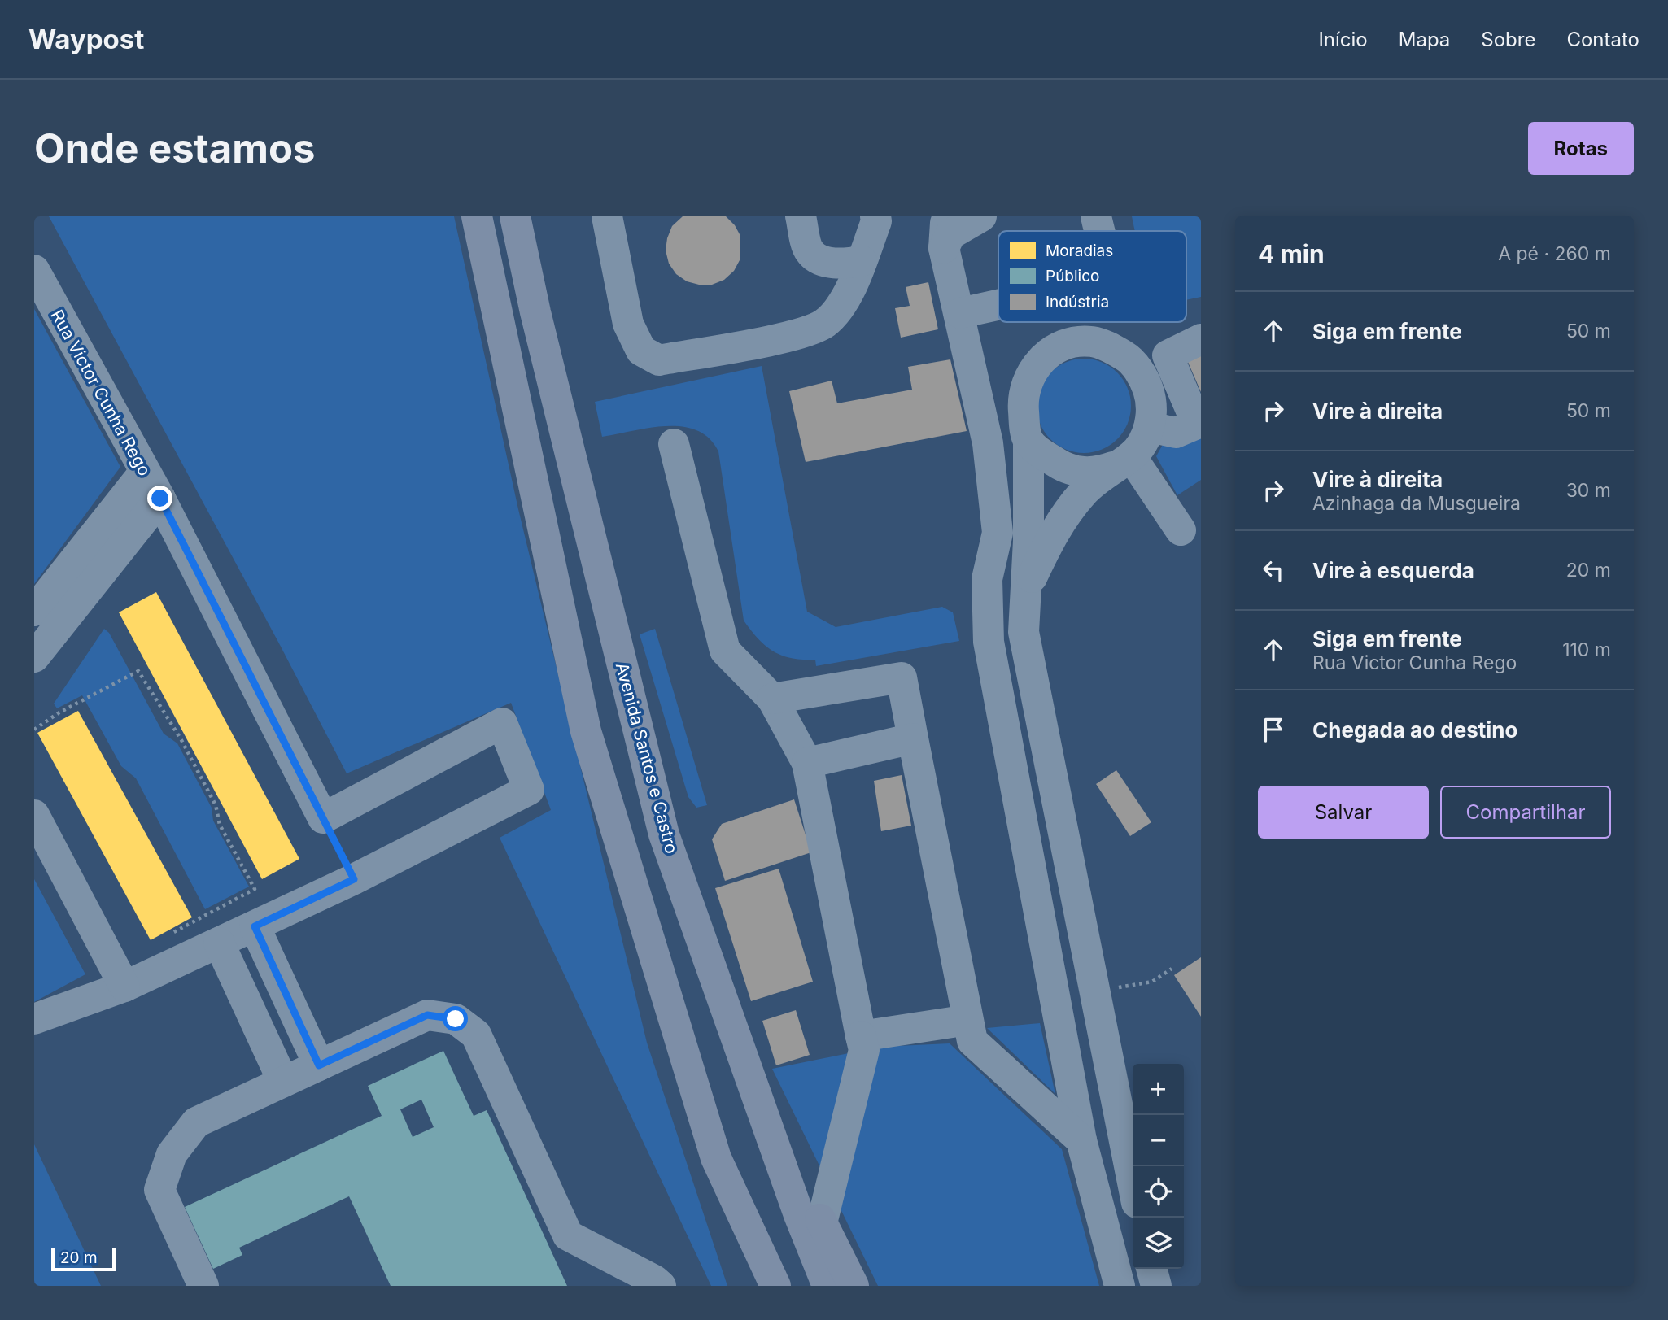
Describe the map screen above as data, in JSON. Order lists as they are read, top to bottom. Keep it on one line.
{"streets":{"main road":["Avenida Santos e Castro"],"street":["Rua Victor Cunha Rego"]},"legend":["Moradias","Público","Indústria"],"scale_bar":"20 m","page":{"header":"Waypost","nav":["Início","Mapa","Sobre","Contato"],"buttons":["Rotas",["Salvar","Compartilhar"]],"title":"Onde estamos","heading":["4 min","A pé · 260 m"],"list":[["Siga em frente","50 m"],["Vire à direita","50 m"],["Vire à direita","Azinhaga da Musgueira","30 m"],["Vire à esquerda","20 m"],["Siga em frente","Rua Victor Cunha Rego","110 m"],"Chegada ao destino"],"map_buttons":["+","−"],"scale":"20 m"}}
